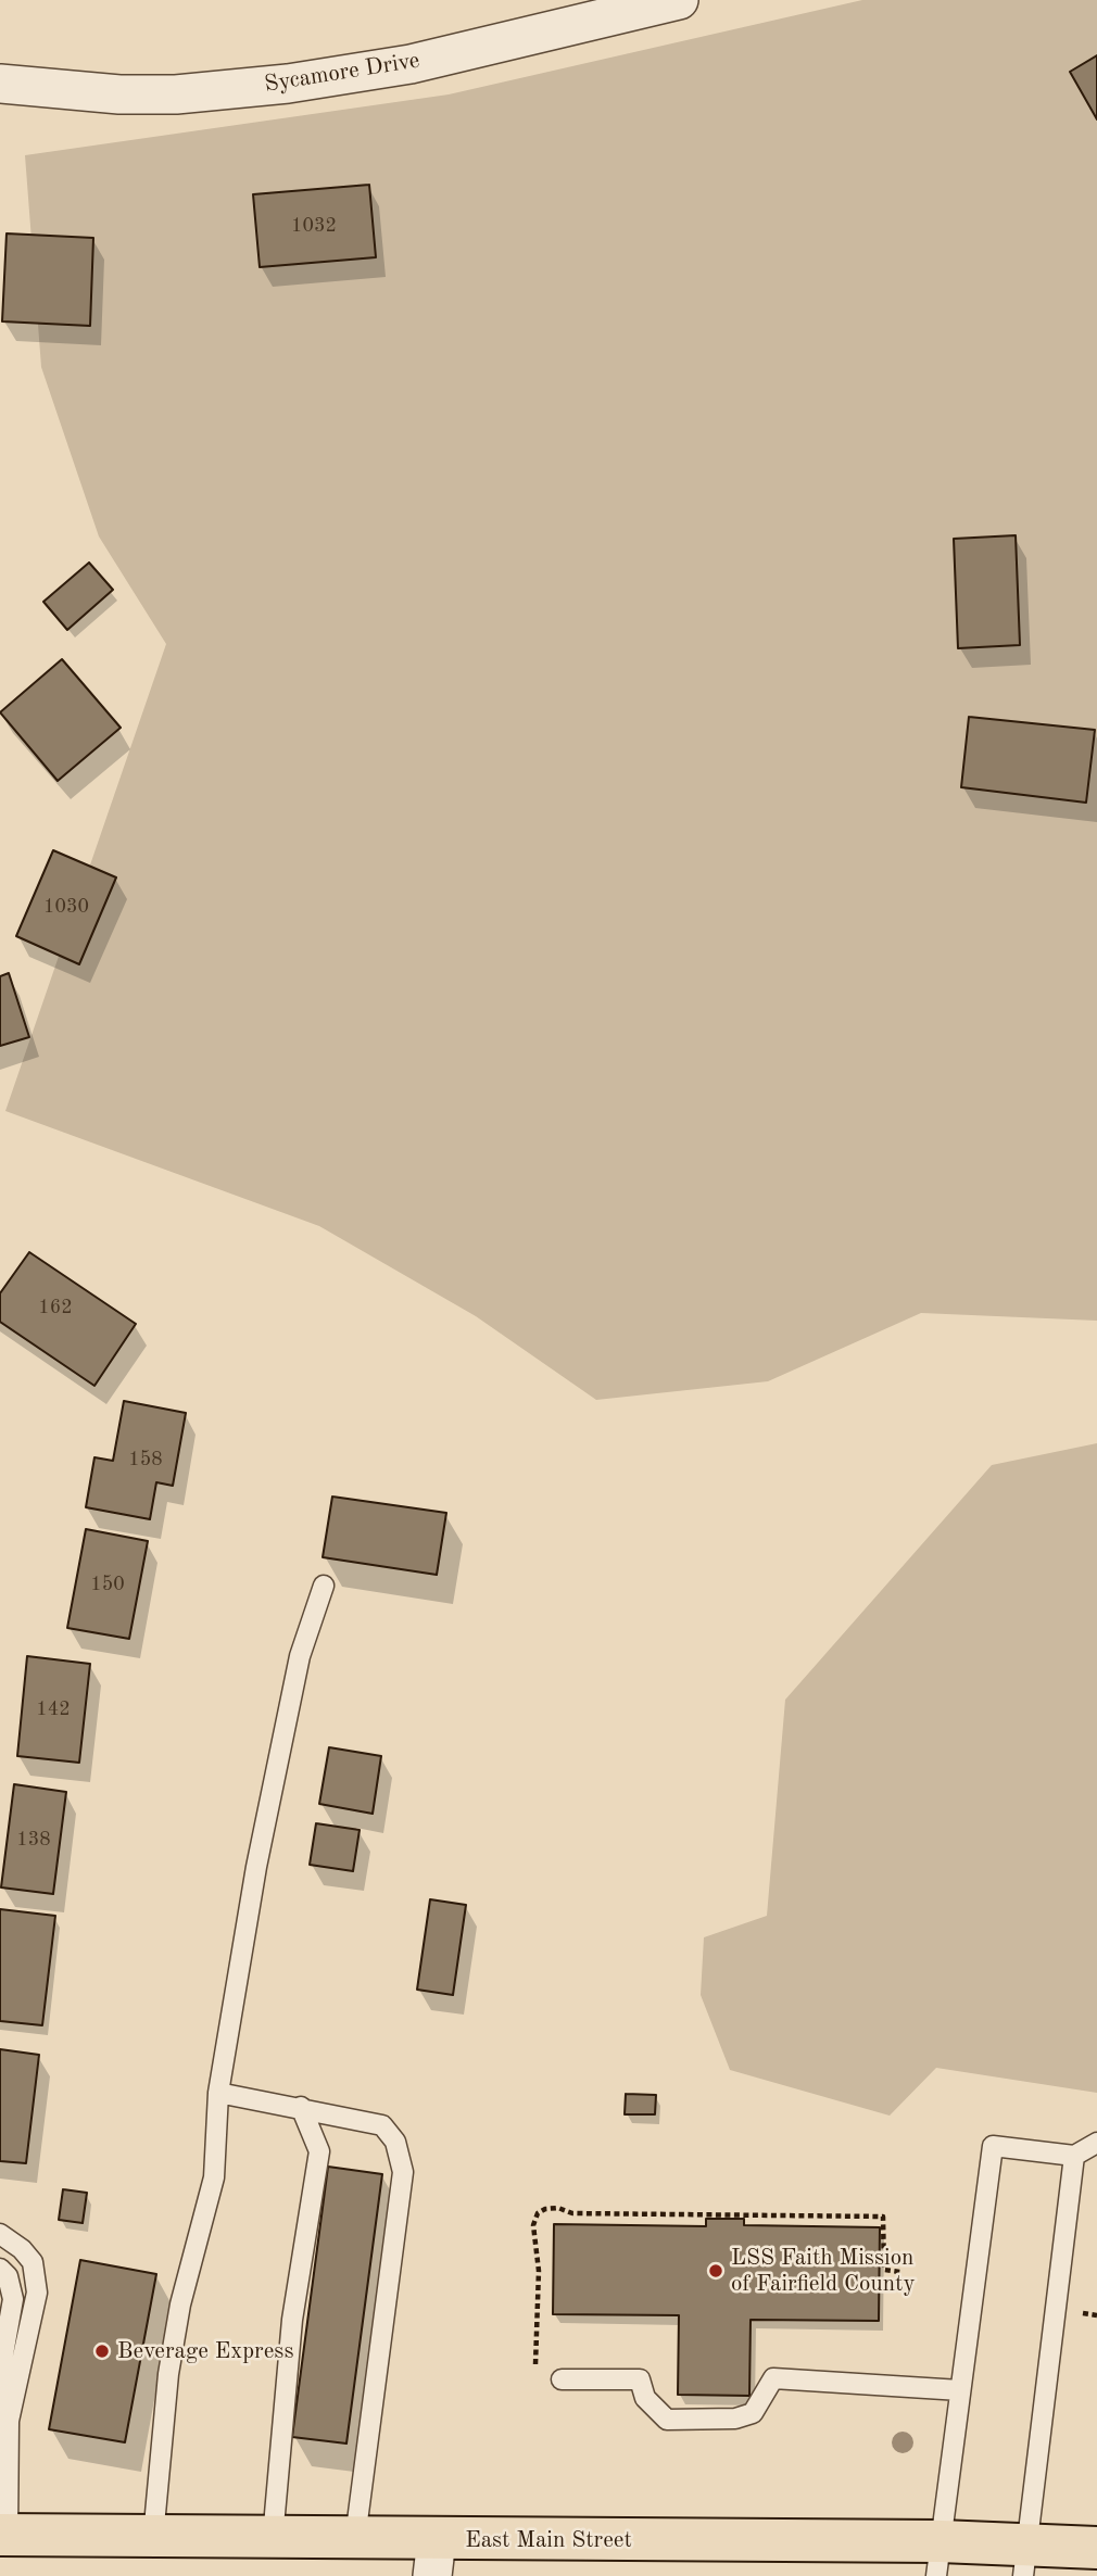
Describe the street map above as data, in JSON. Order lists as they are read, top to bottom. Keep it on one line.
{"streets":{"main road":["East Main Street"],"street":["Sycamore Drive"]},"places":["LSS Faith Mission of Fairfield County","Beverage Express"],"house_numbers":["1032","1030","162","158","150","142","138"]}
